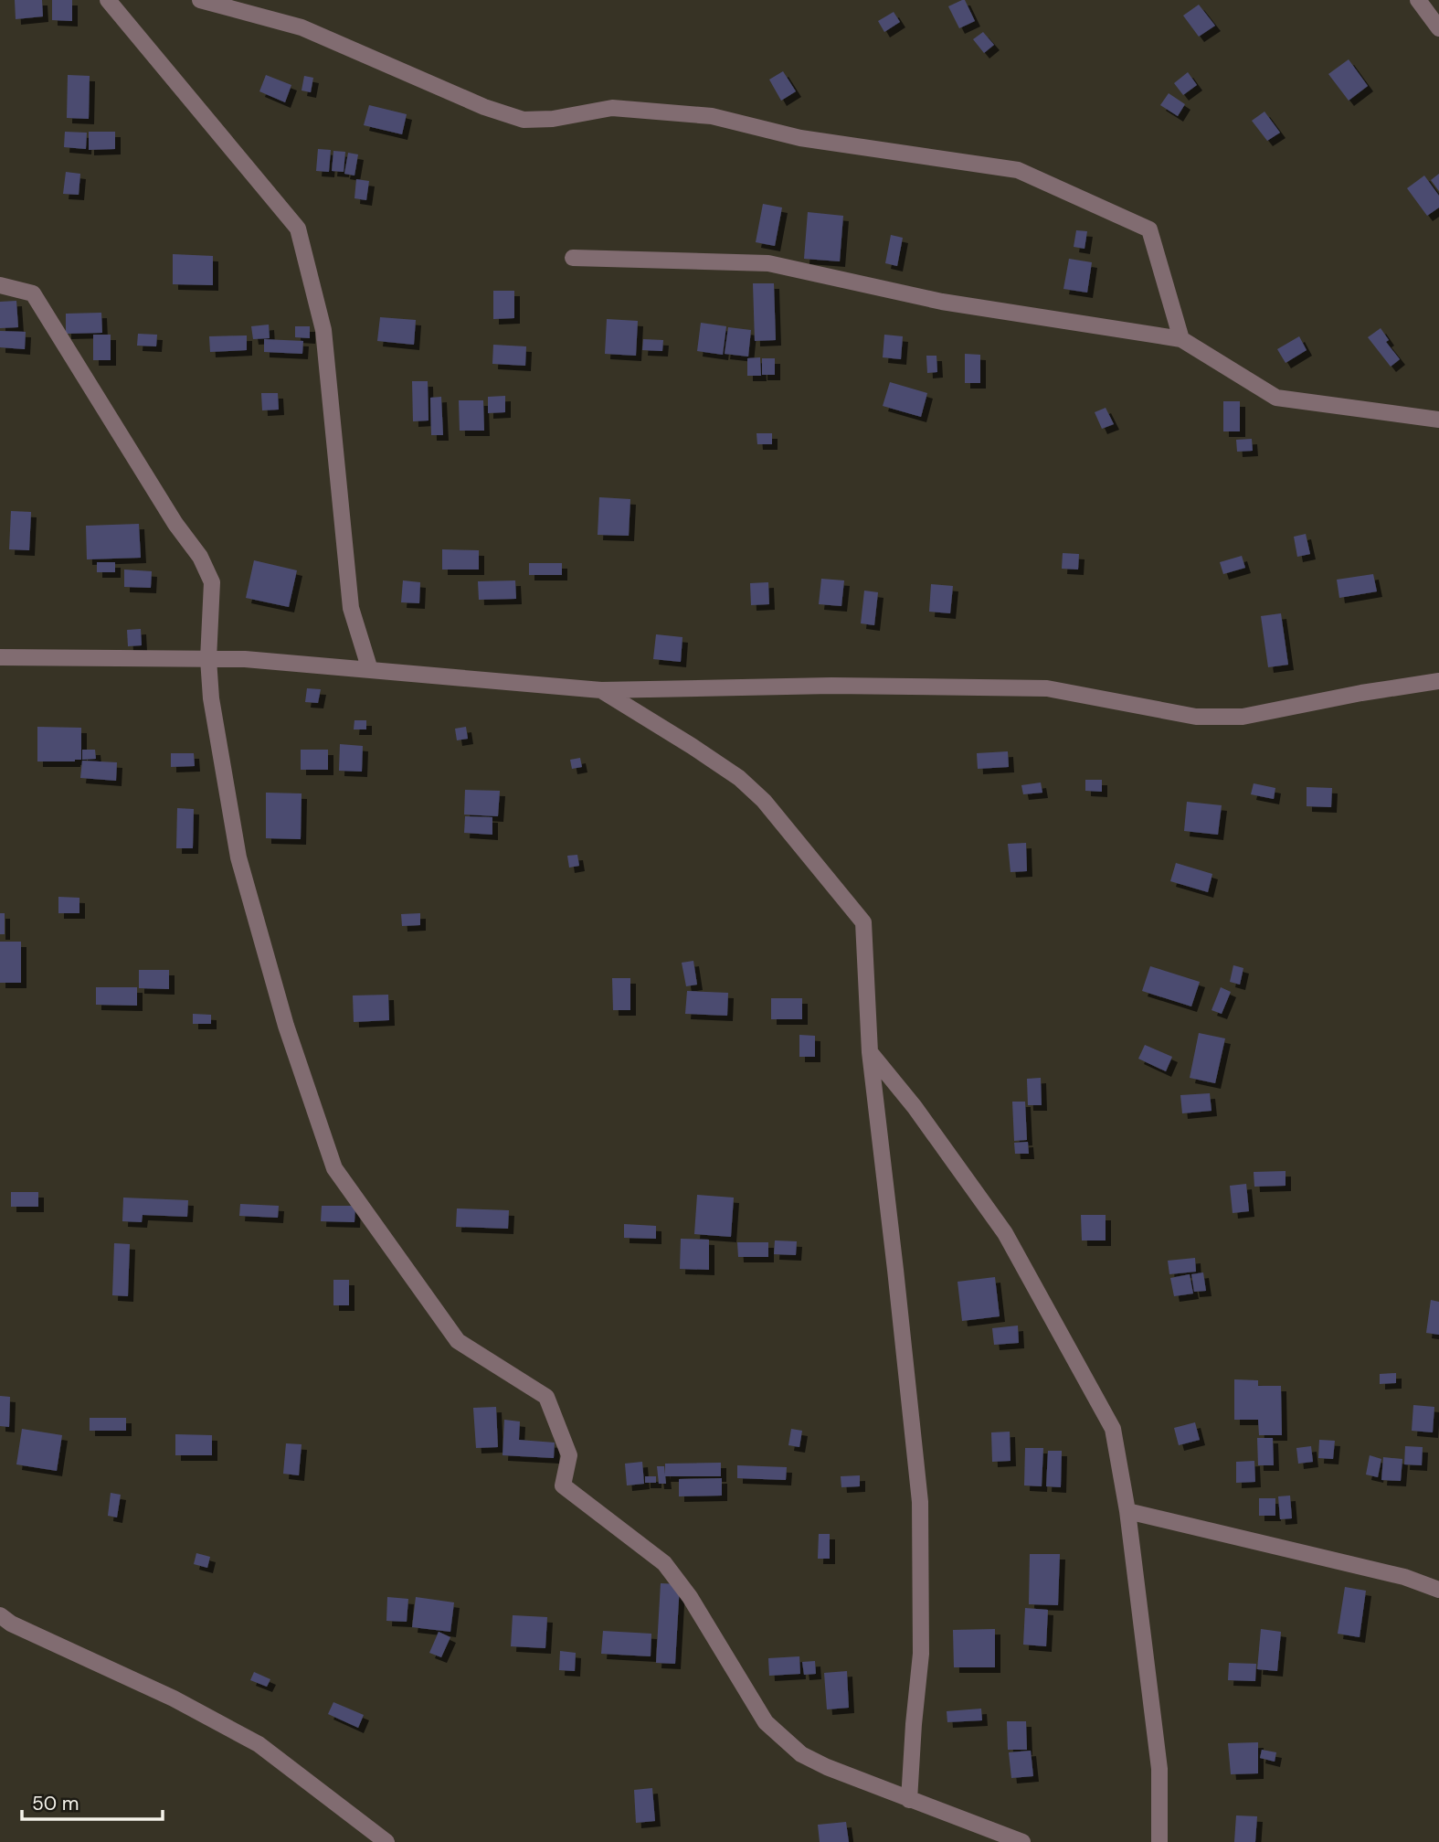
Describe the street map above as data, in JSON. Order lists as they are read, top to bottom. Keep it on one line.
{"scale_bar":"50 m"}
